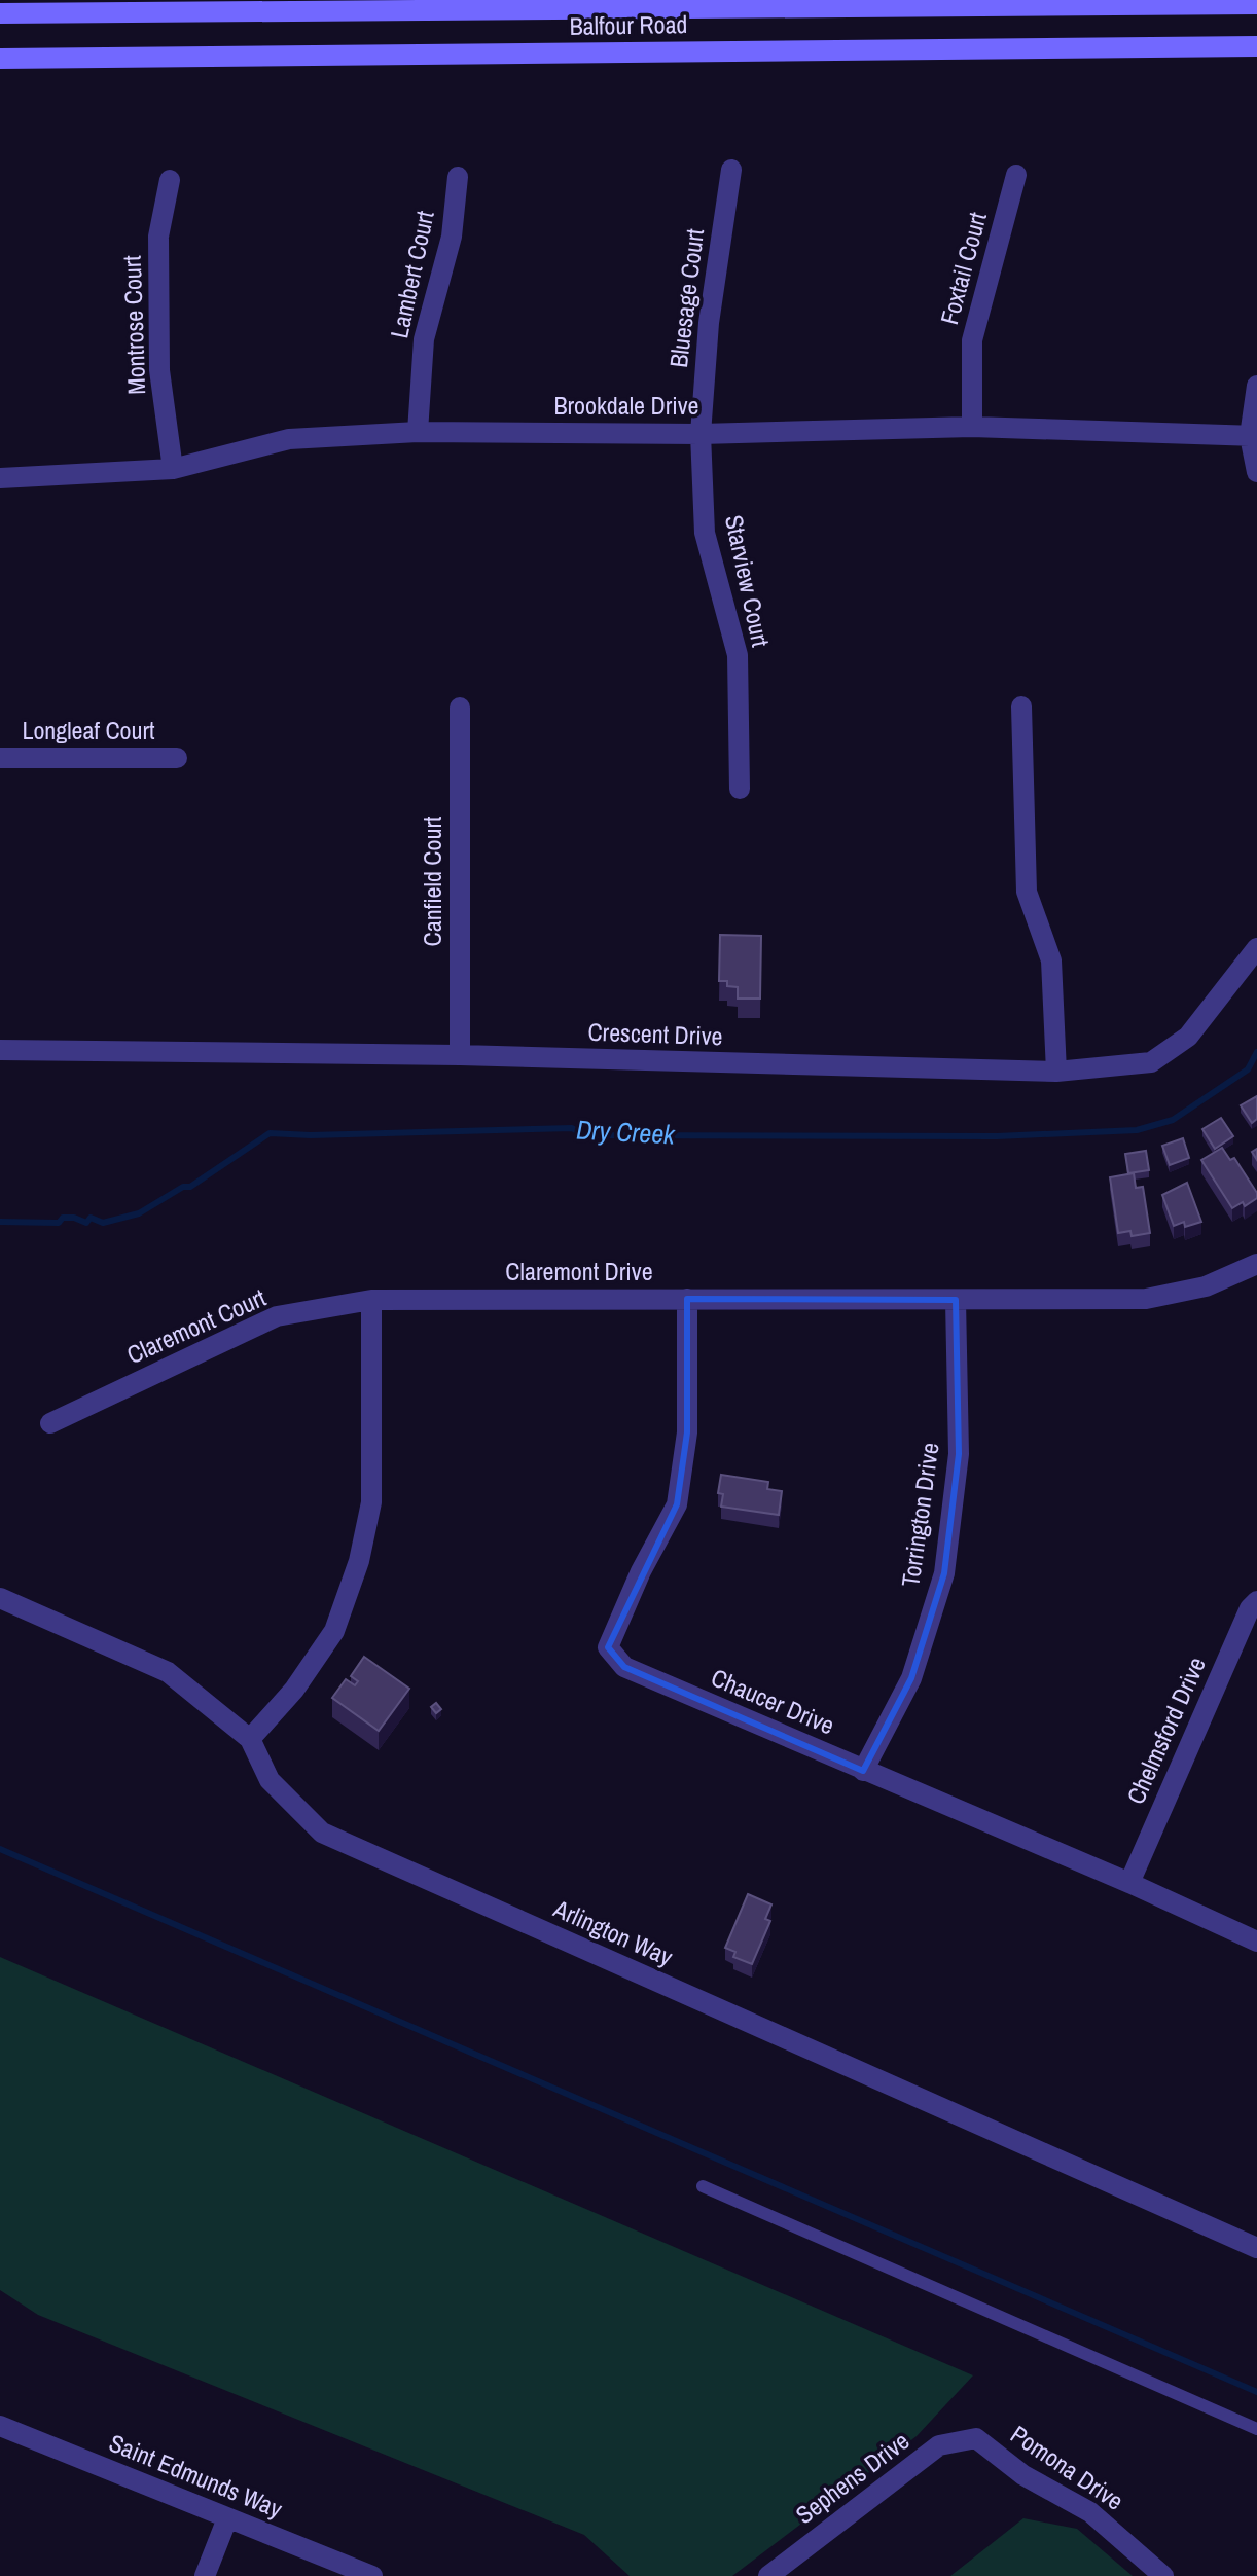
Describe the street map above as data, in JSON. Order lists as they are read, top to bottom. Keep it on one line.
{"streets":{"main road":["Balfour Road"],"street":["Foxtail Court","Lambert Court","Bluesage Court","Montrose Court","Brookdale Drive","Starview Court","Longleaf Court","Canfield Court","Crescent Drive","Claremont Drive","Claremont Court","Torrington Drive","Chaucer Drive","Chelmsford Drive","Arlington Way","Pomona Drive","Saint Edmunds Way","Sephens Drive"]},"crossings":[["Foxtail Court","Brookdale Drive"],["Lambert Court","Brookdale Drive"],["Bluesage Court","Brookdale Drive"],["Bluesage Court","Starview Court"],["Montrose Court","Brookdale Drive"],["Brookdale Drive","Starview Court"],["Canfield Court","Crescent Drive"],["Claremont Drive","Claremont Court"],["Claremont Drive","Torrington Drive"],["Claremont Drive","Chaucer Drive"],["Torrington Drive","Chaucer Drive"],["Chaucer Drive","Chelmsford Drive"],["Pomona Drive","Sephens Drive"]],"water":["Dry Creek"]}
